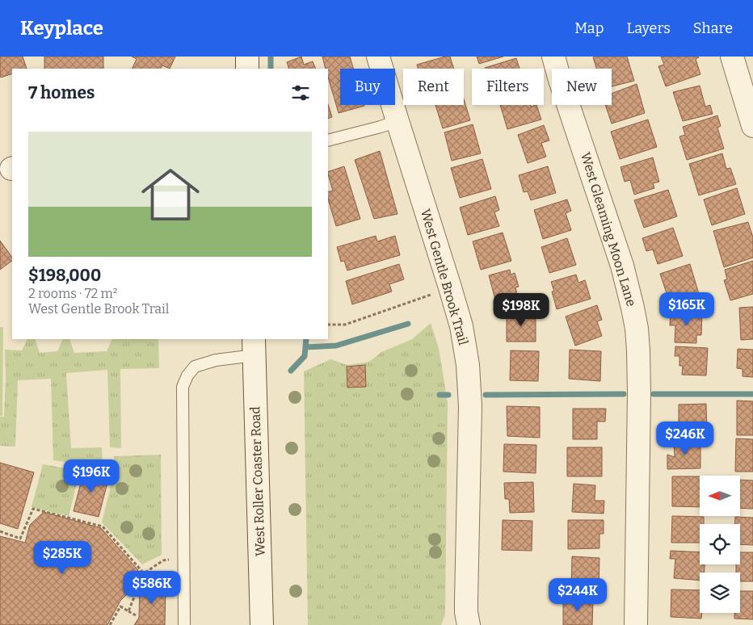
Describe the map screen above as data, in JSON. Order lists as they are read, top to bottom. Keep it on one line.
{"streets":{"street":["West Gleaming Moon Lane","West Gentle Brook Trail","West Roller Coaster Road"]},"north":"left","page":{"header":"Keyplace","nav":["Map","Layers","Share"],"chip":["Buy","Rent","Filters","New"],"heading":"7 homes","list":[{"name":"$198,000","note":"2 rooms · 72 m² · West Gentle Brook Trail"}],"price":["$165K","$198K","$246K","$196K","$285K","$586K","$244K"]}}
